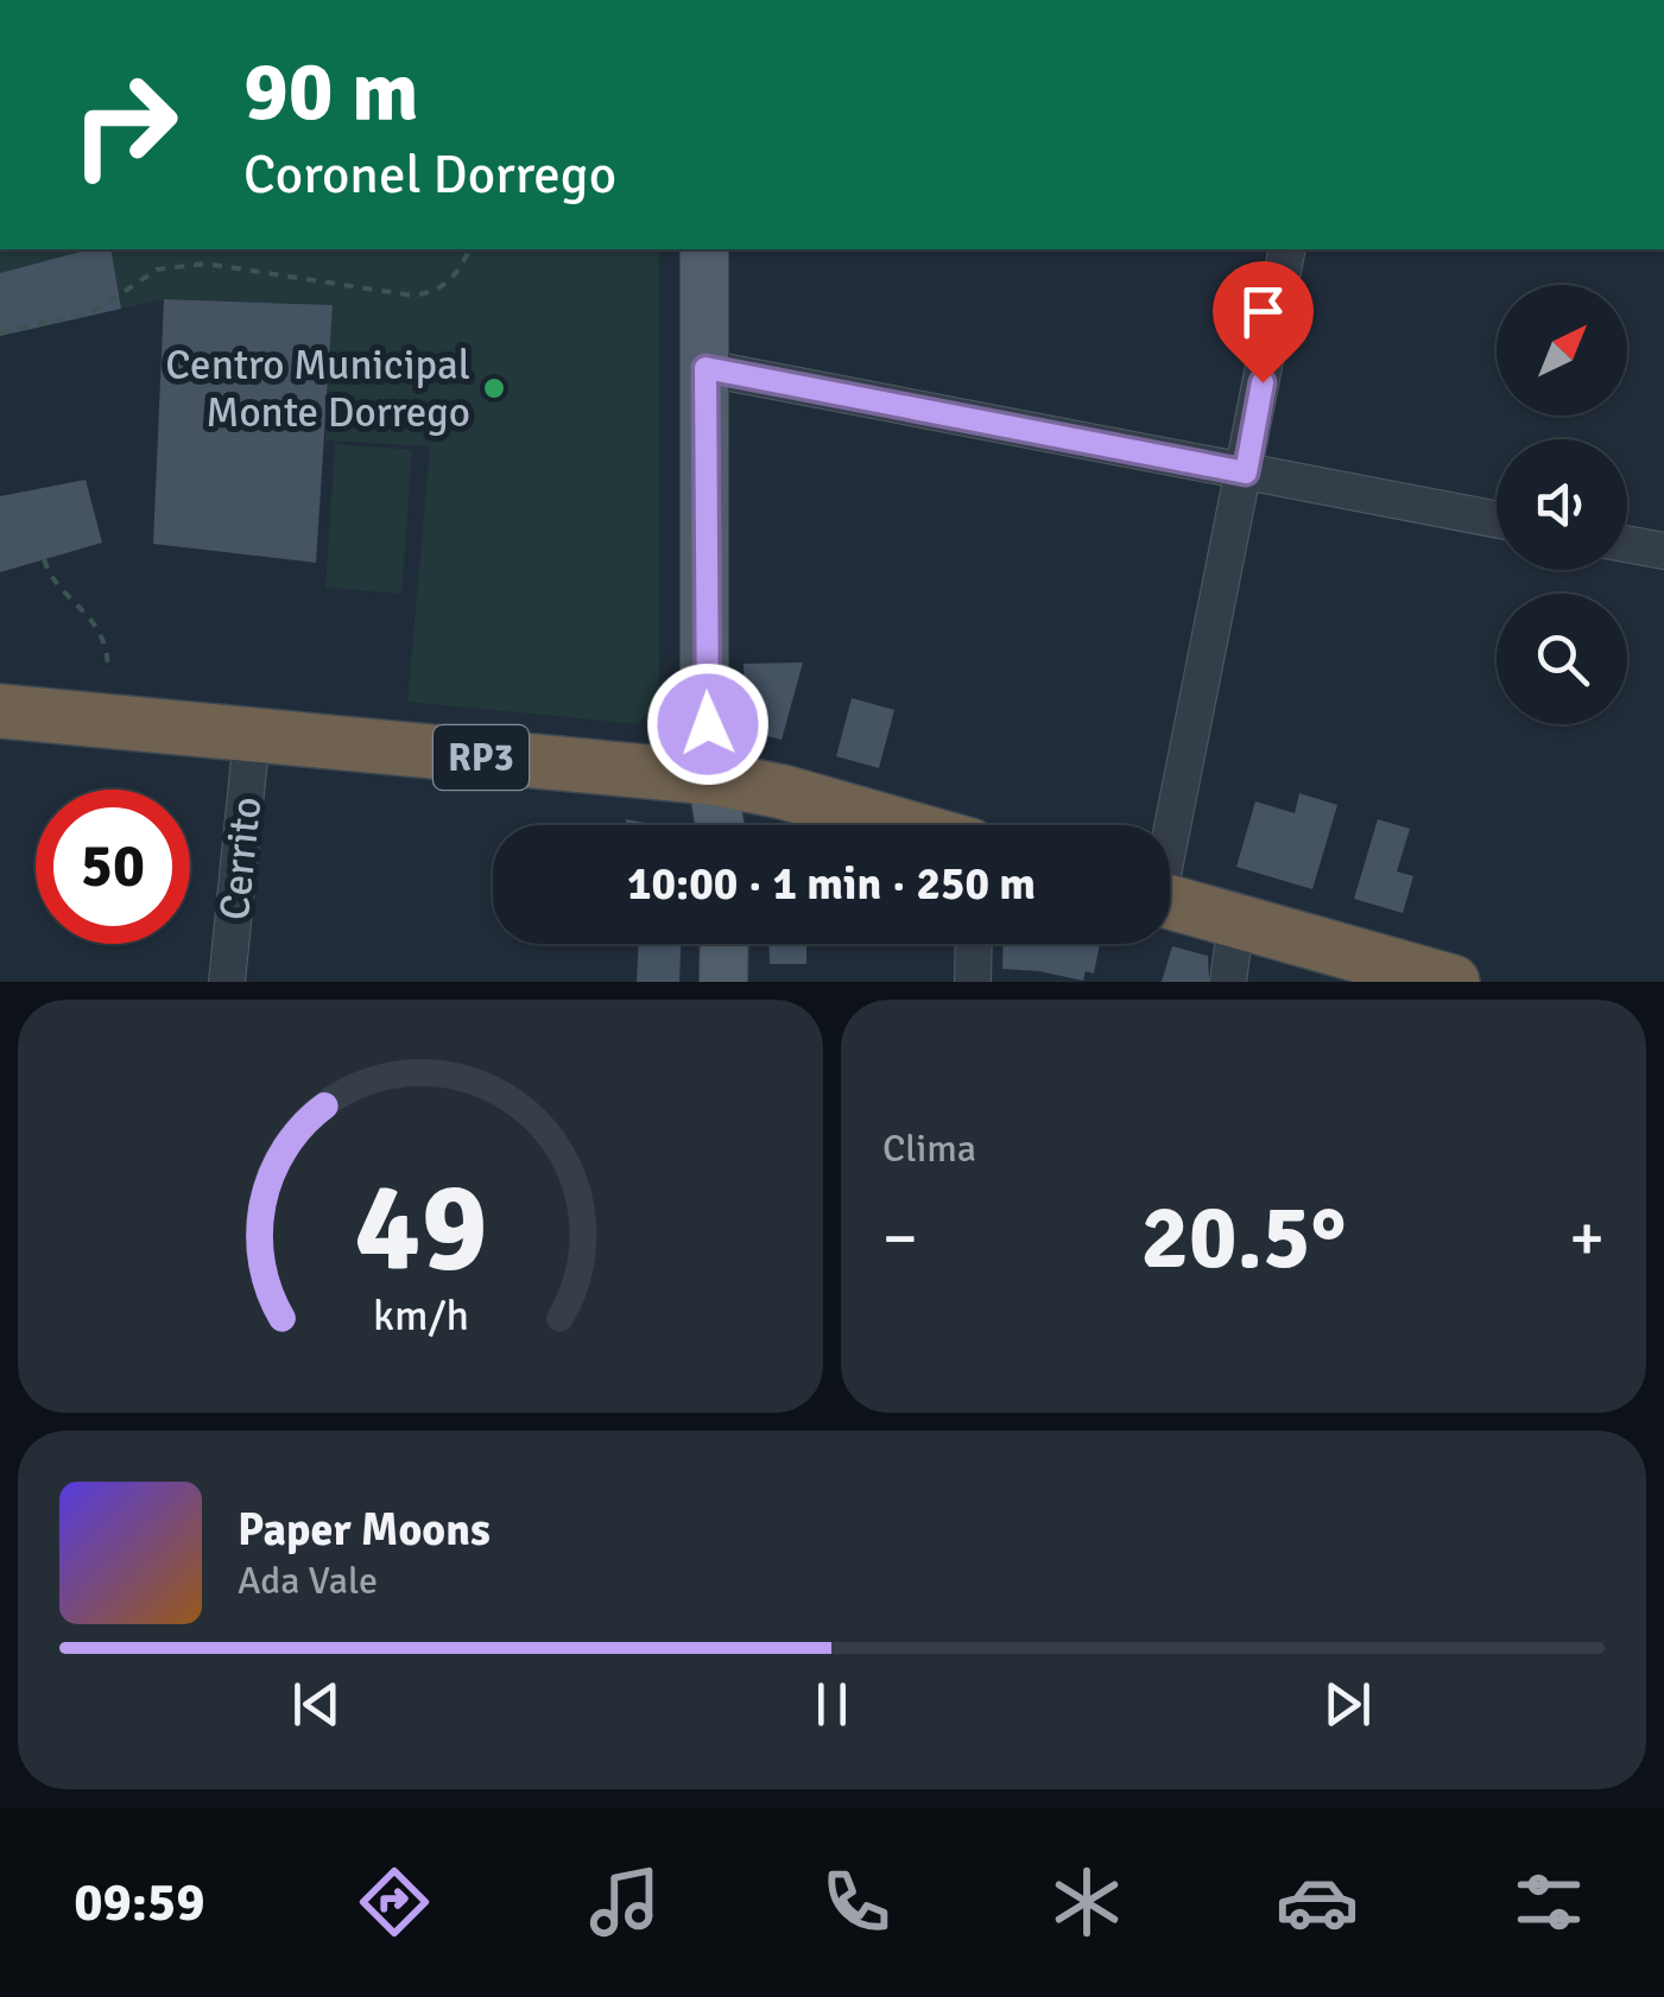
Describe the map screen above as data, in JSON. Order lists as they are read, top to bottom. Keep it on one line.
{"streets":{"highway":["RP3"],"street":["Cerrito"]},"crossings":[["RP3","Cerrito"]],"places":["Centro Municipal Monte Dorrego"],"north":"top right","page":{"turn":["90 m","Coronel Dorrego"],"limit":"50","trip":"10:00 · 1 min · 250 m","tile":"Clima","heat":["−","20.5°","+"],"song":["Paper Moons","Ada Vale"],"tabs":"09:59","gauge":["49","km/h"]}}
